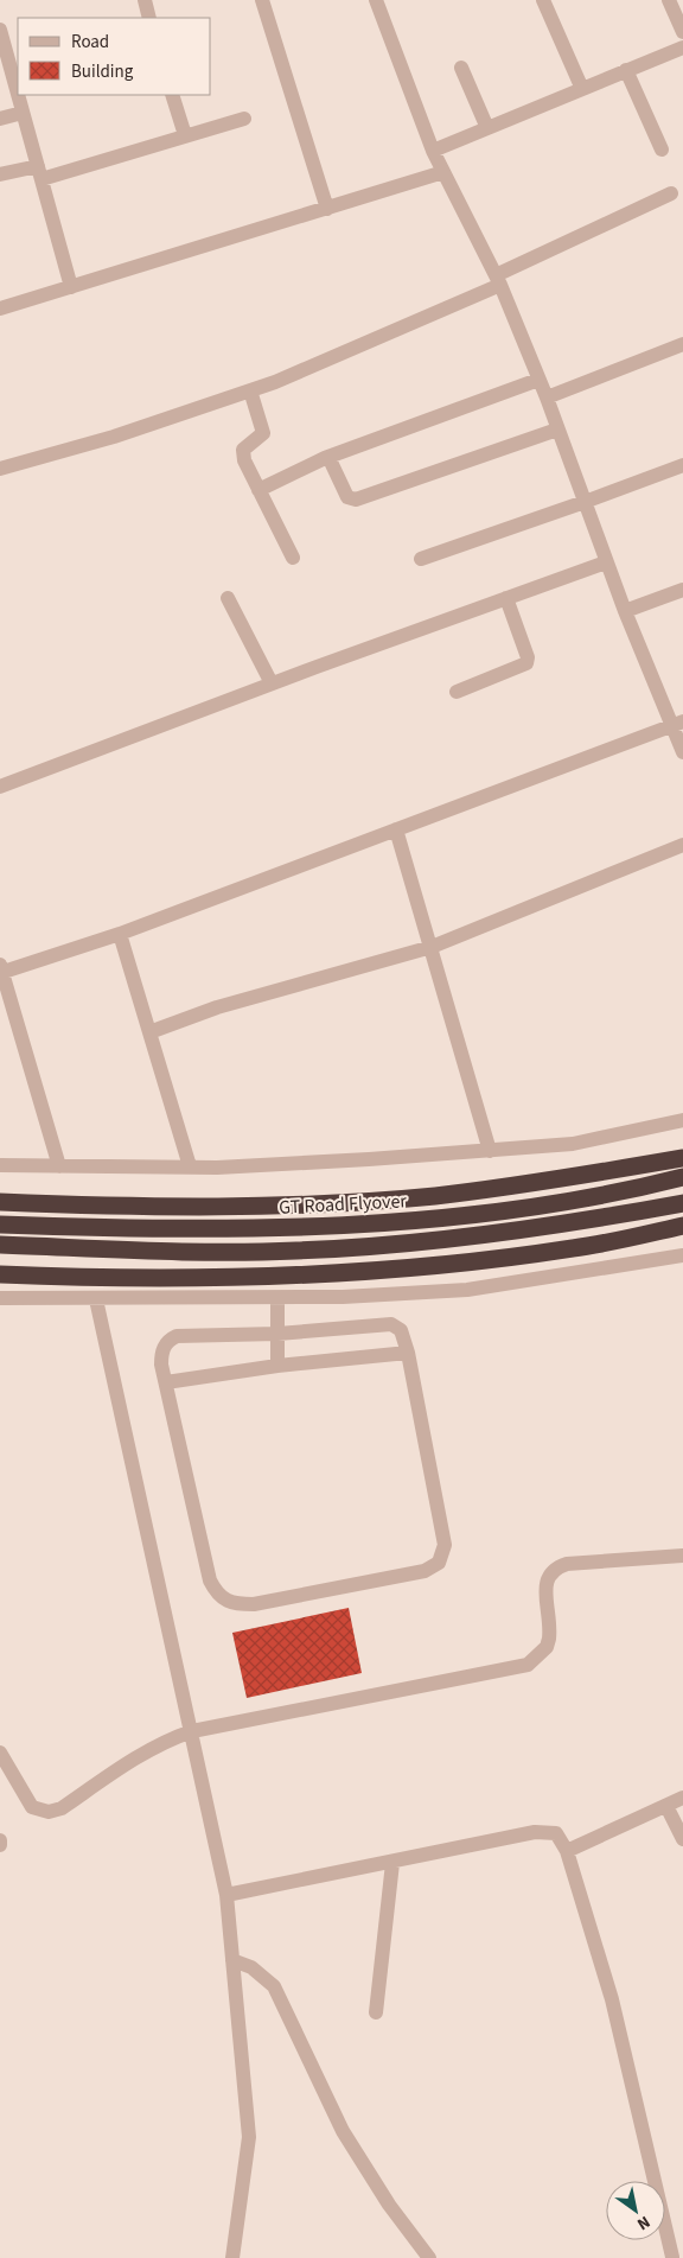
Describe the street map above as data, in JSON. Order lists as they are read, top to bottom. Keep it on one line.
{"streets":{"highway":["GT Road Flyover"]},"legend":["Road","Building"],"north":"bottom right"}
